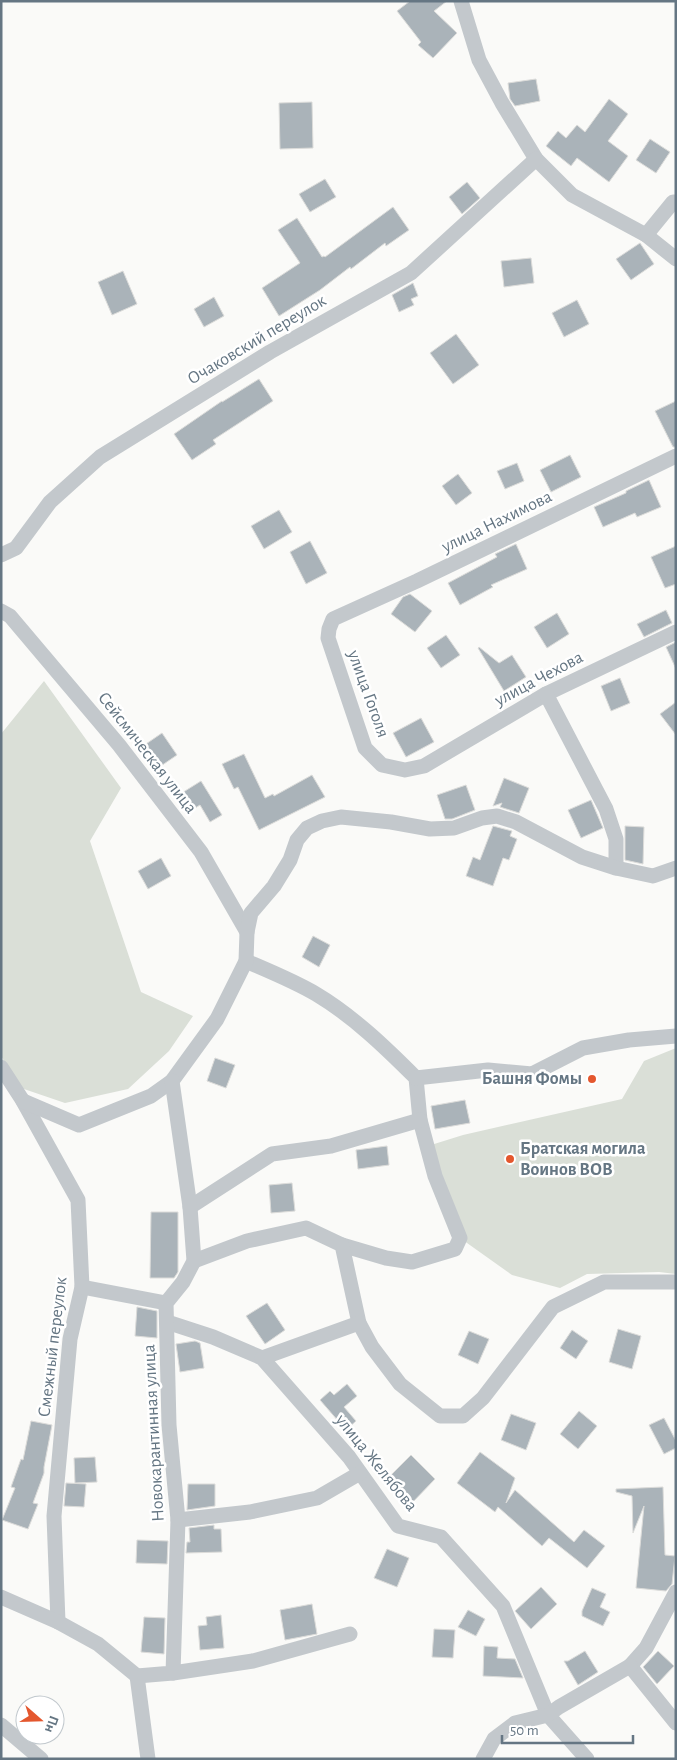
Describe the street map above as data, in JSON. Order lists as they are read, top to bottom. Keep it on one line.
{"streets":{"street":["Очаковский переулок","улица Нахимова","улица Чехова","улица Гоголя","Сейсмическая улица","Смежный переулок","Новокарантинная улица","улица Желябова"]},"crossings":[["улица Нахимова","улица Гоголя"],["улица Чехова","улица Гоголя"],["Новокарантинная улица","улица Желябова"]],"places":["Башня Фомы","Братская могила Воинов ВОВ"],"scale_bar":"50 m","north":"right"}
